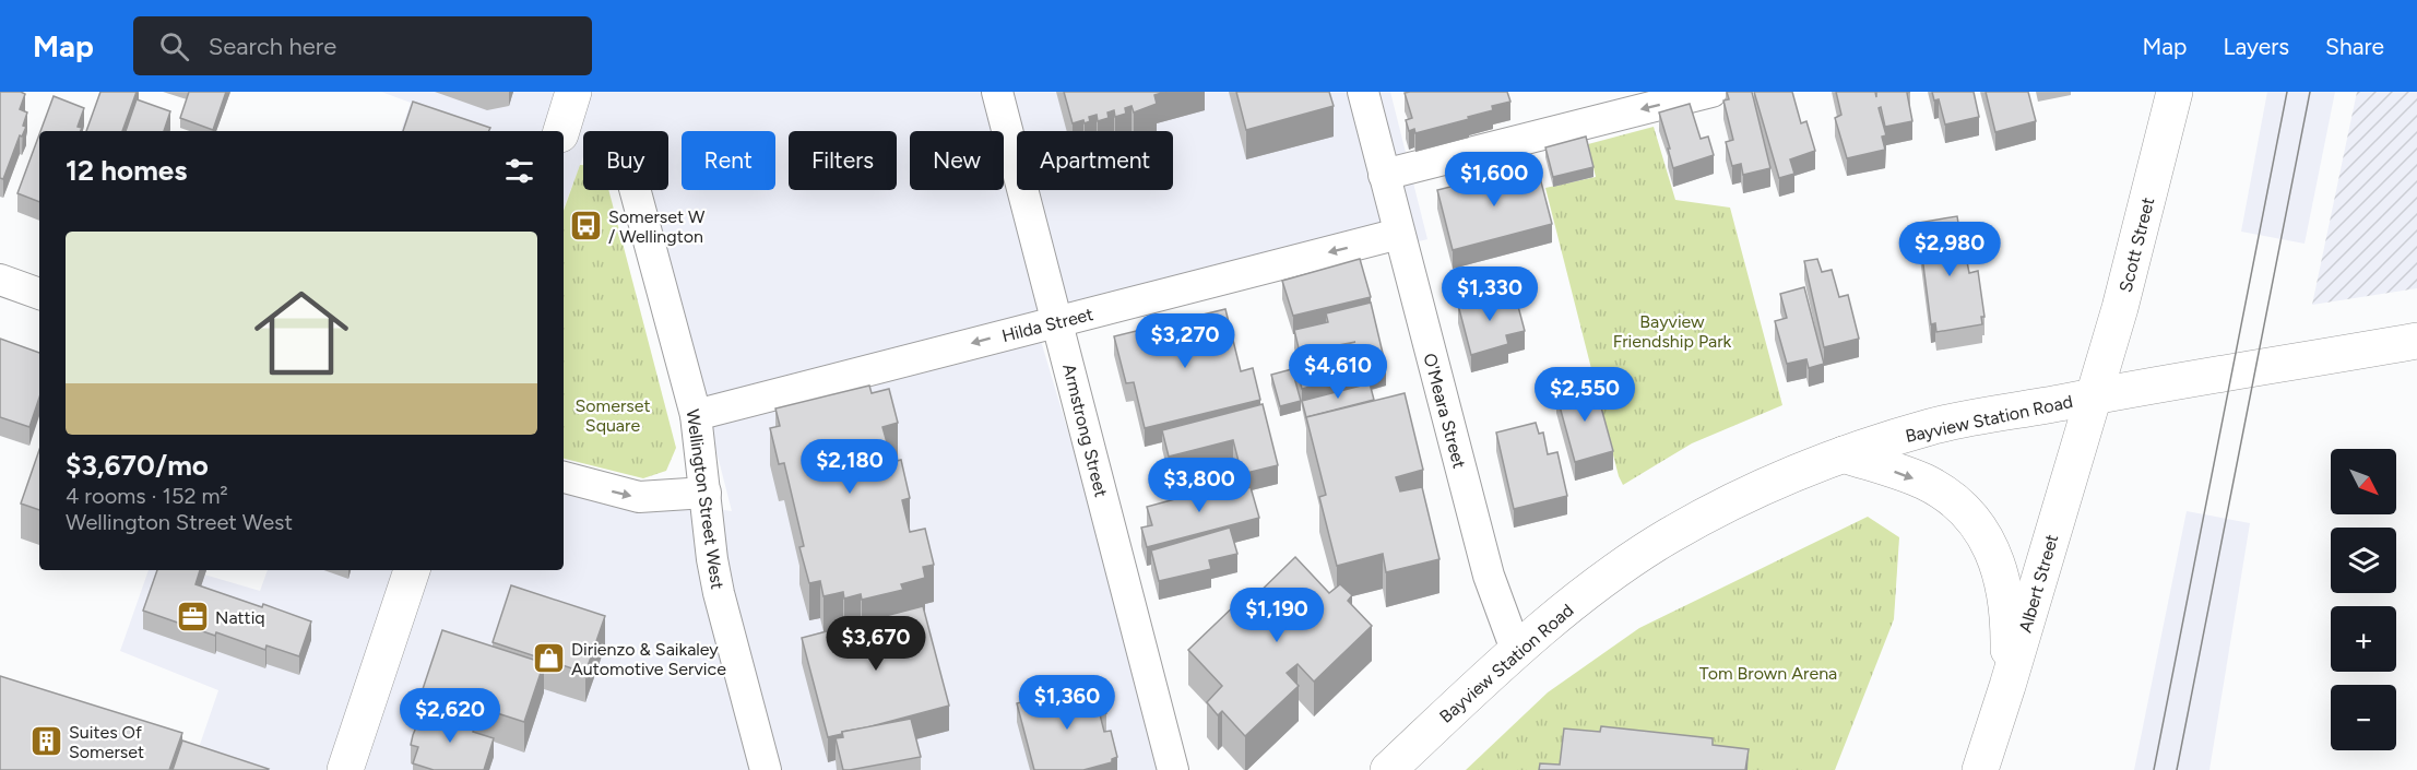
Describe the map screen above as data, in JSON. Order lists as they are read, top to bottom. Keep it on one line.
{"streets":{"main road":["Scott Street","Bayview Station Road","Albert Street"],"street":["Hilda Street","O'Meara Street","Armstrong Street","Wellington Street West"]},"crossings":[["Scott Street","Bayview Station Road"],["Scott Street","Albert Street"],["Hilda Street","O'Meara Street"],["Hilda Street","Armstrong Street"],["Hilda Street","Wellington Street West"],["O'Meara Street","Bayview Station Road"],["Bayview Station Road","Albert Street"]],"one_way":["Hilda Street"],"parks":["Bayview Friendship Park","Somerset Square","Tom Brown Arena"],"places":{"bus stop":["Somerset W / Wellington"],"office":["Nattiq"],"shop":["Dirienzo & Saikaley Automotive Service"],"building":["Suites Of Somerset"]},"north":"bottom right","page":{"header":"Map","search":"Search here","nav":["Map","Layers","Share"],"chip":["Buy","Rent","Filters","New","Apartment"],"heading":"12 homes","price":["$1,600","$2,980","$1,330","$3,270","$4,610","$2,550","$2,180","$3,800","$1,190","$3,670","$1,360","$2,620"],"list":[{"name":"$3,670/mo","note":"4 rooms · 152 m² · Wellington Street West"}],"map_buttons":["+","−"]}}
